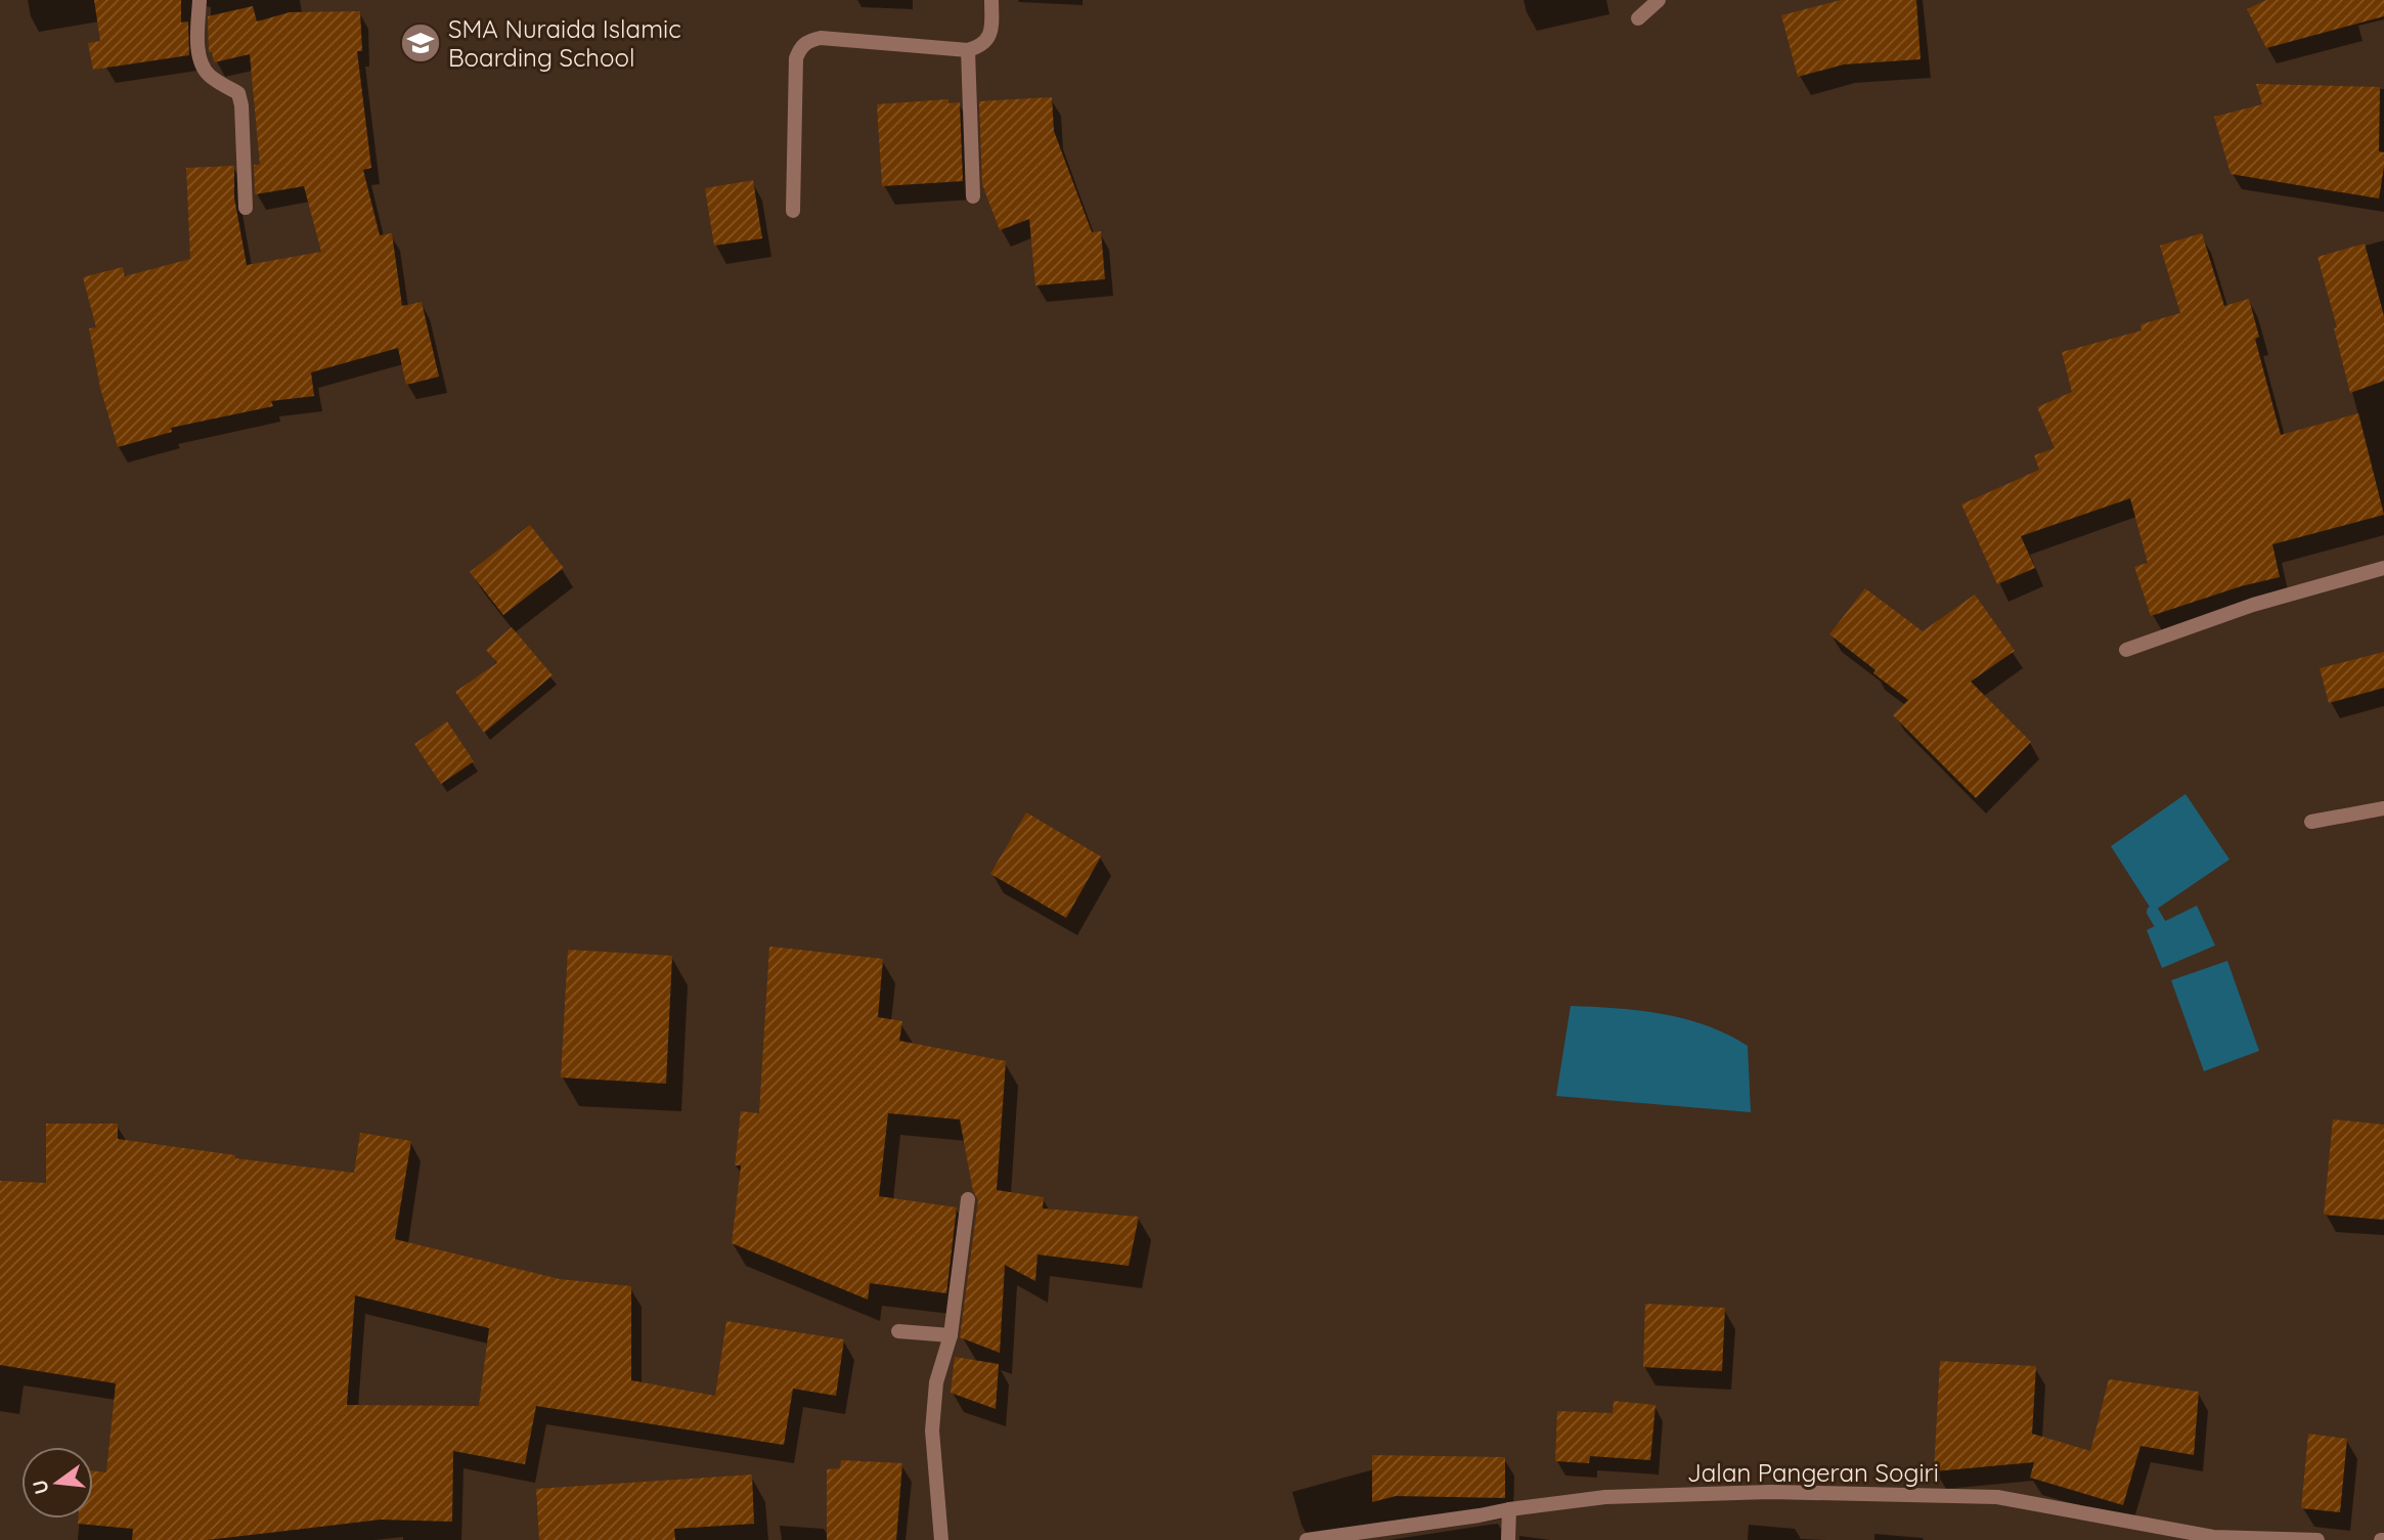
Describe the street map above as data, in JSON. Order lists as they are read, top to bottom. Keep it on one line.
{"streets":{"street":["Jalan Pangeran Sogiri"]},"places":{"school or university":["SMA Nuraida Islamic Boarding School"]},"north":"left"}
